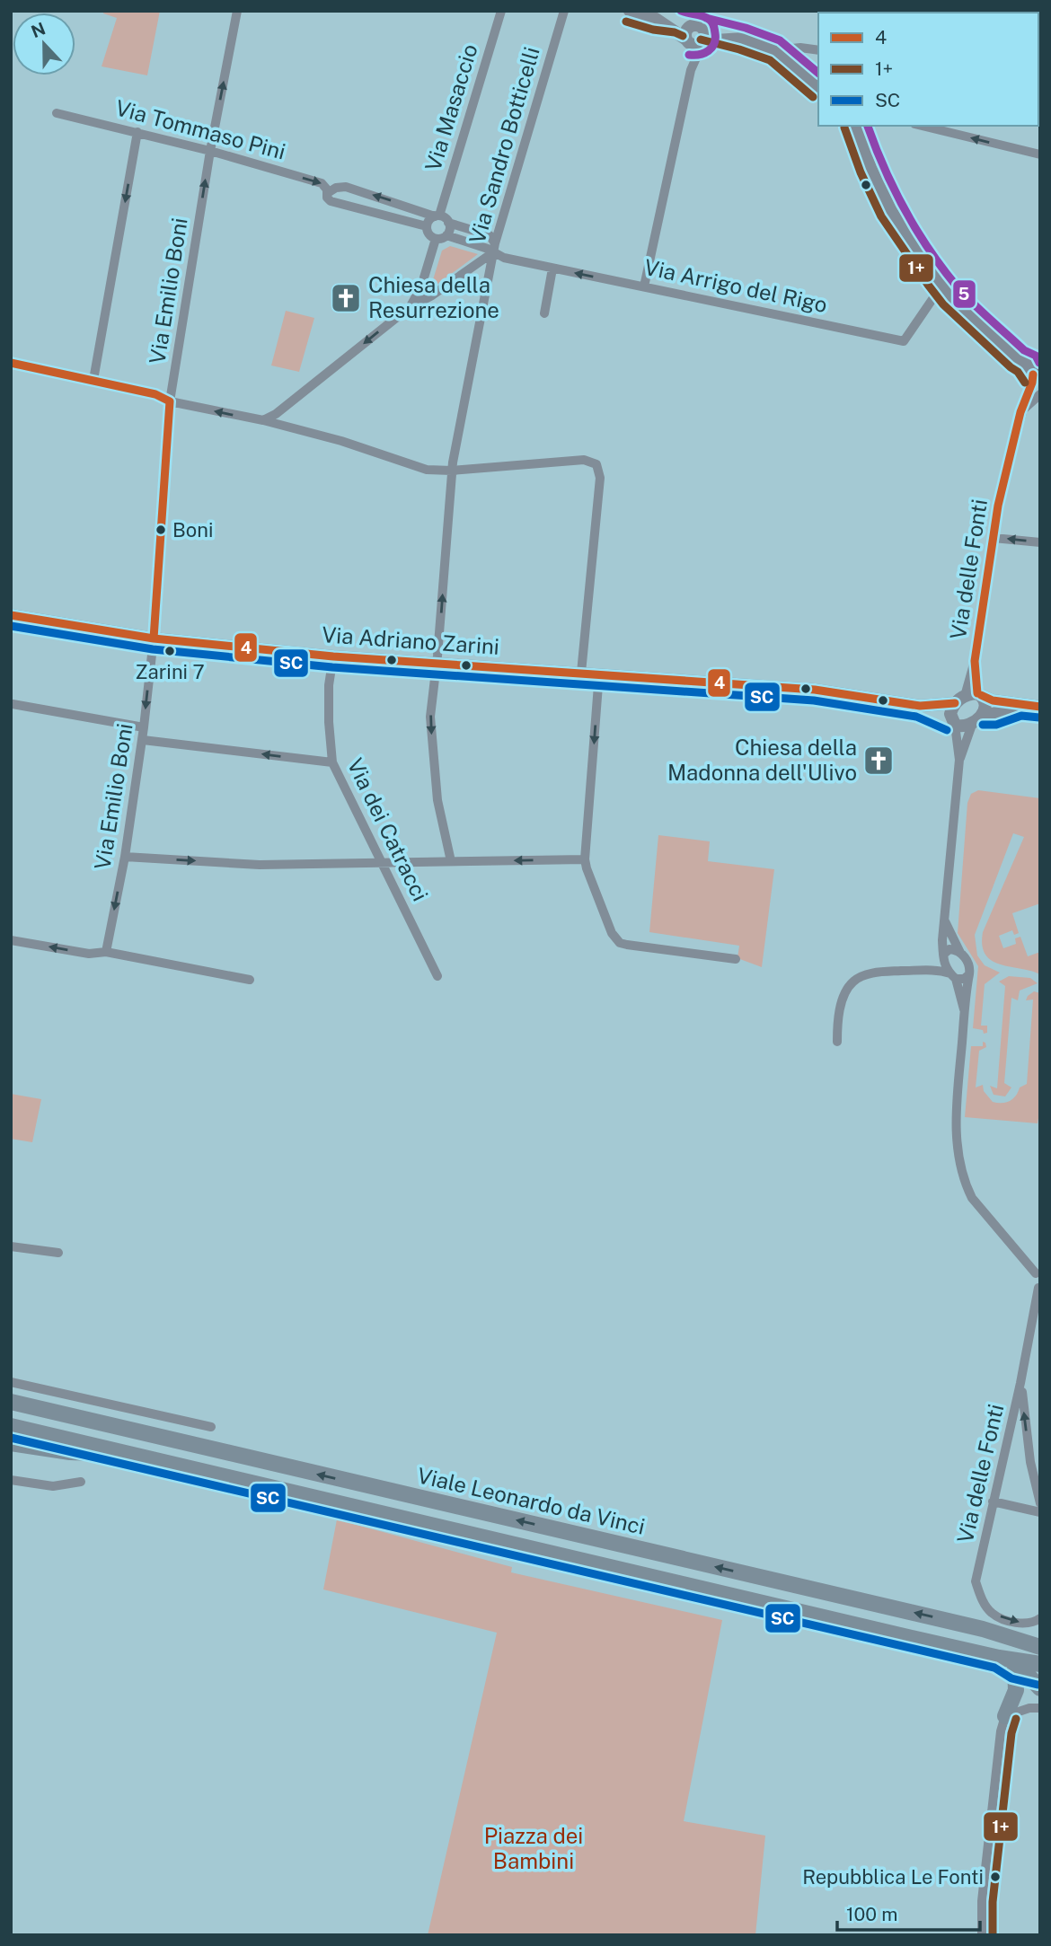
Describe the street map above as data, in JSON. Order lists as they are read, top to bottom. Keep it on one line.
{"streets":{"highway":["Viale Leonardo da Vinci"],"street":["Via Masaccio","Via Tommaso Pini","Via Sandro Botticelli","Via Arrigo del Rigo","Via Emilio Boni","Via delle Fonti","Via Adriano Zarini","Via dei Catracci"]},"crossings":[["Via Masaccio","Via Tommaso Pini"],["Via Tommaso Pini","Via Emilio Boni"],["Via Sandro Botticelli","Via Arrigo del Rigo"],["Via Sandro Botticelli","Via Adriano Zarini"],["Via Emilio Boni","Via Adriano Zarini"],["Via Adriano Zarini","Via dei Catracci"]],"parks":["Piazza dei Bambini"],"places":{"church":["Chiesa della Resurrezione","Chiesa della Madonna dell'Ulivo"],"other":["Boni","Zarini 7","Repubblica Le Fonti"]},"lines":["transit line 5","transit line 1+","transit line 4","transit line SC"],"legend":["4","1+","SC"],"scale_bar":"100 m","north":"top"}
